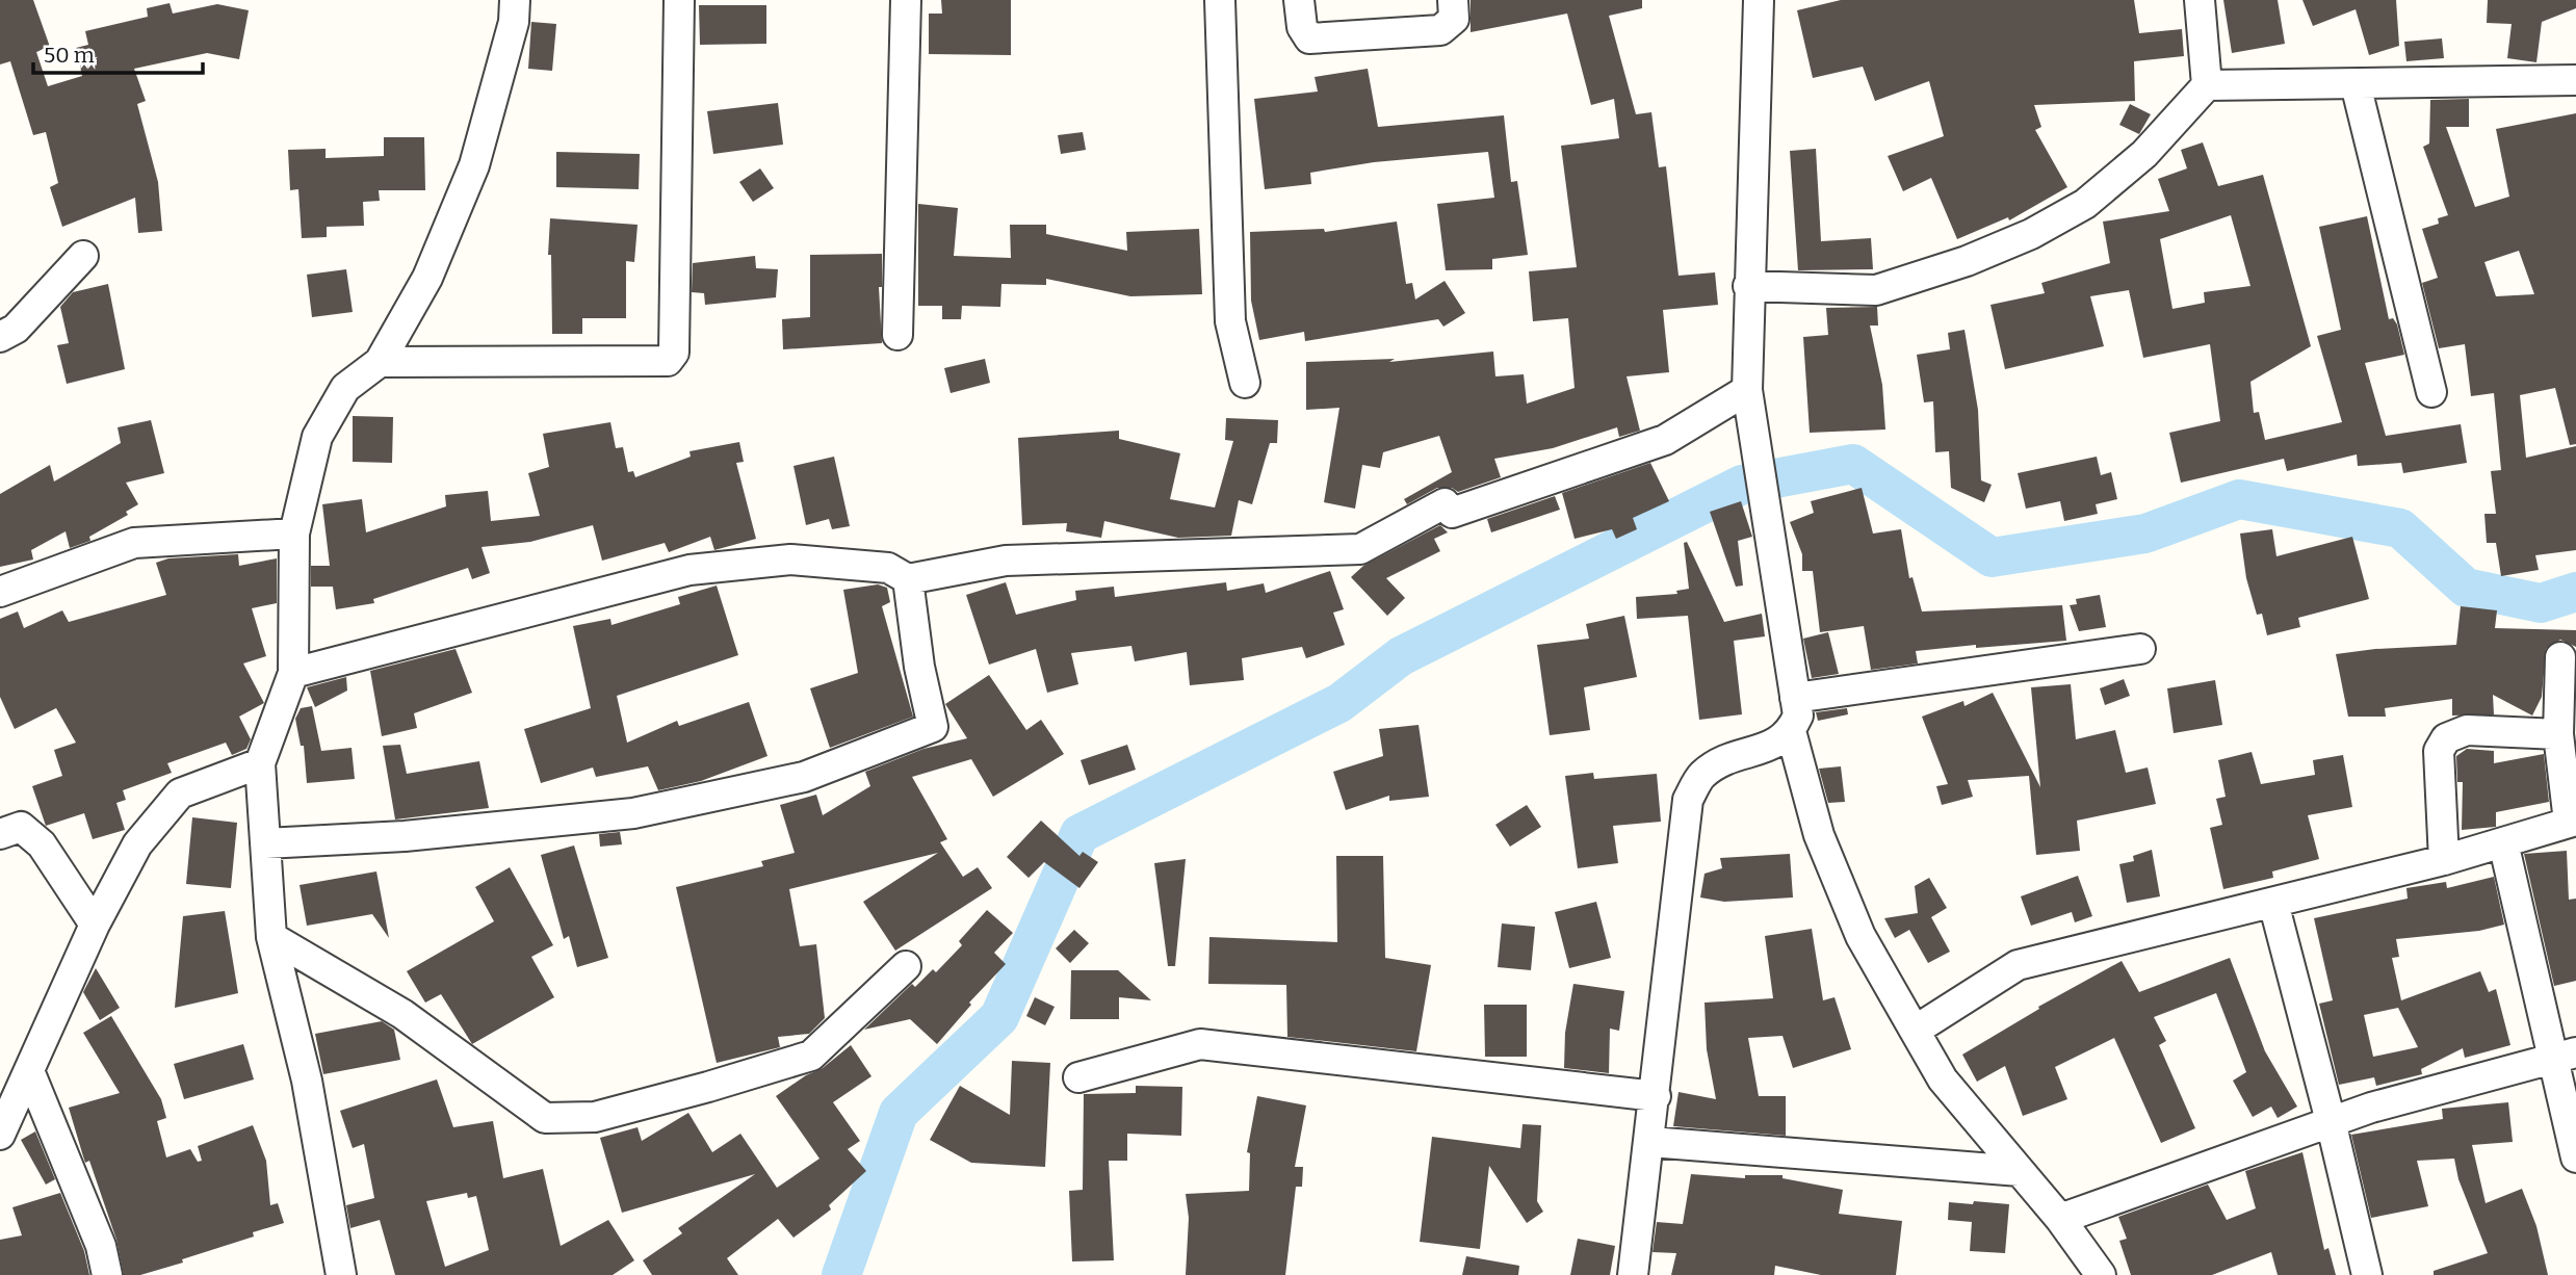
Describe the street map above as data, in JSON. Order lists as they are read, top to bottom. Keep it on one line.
{"scale_bar":"50 m"}
